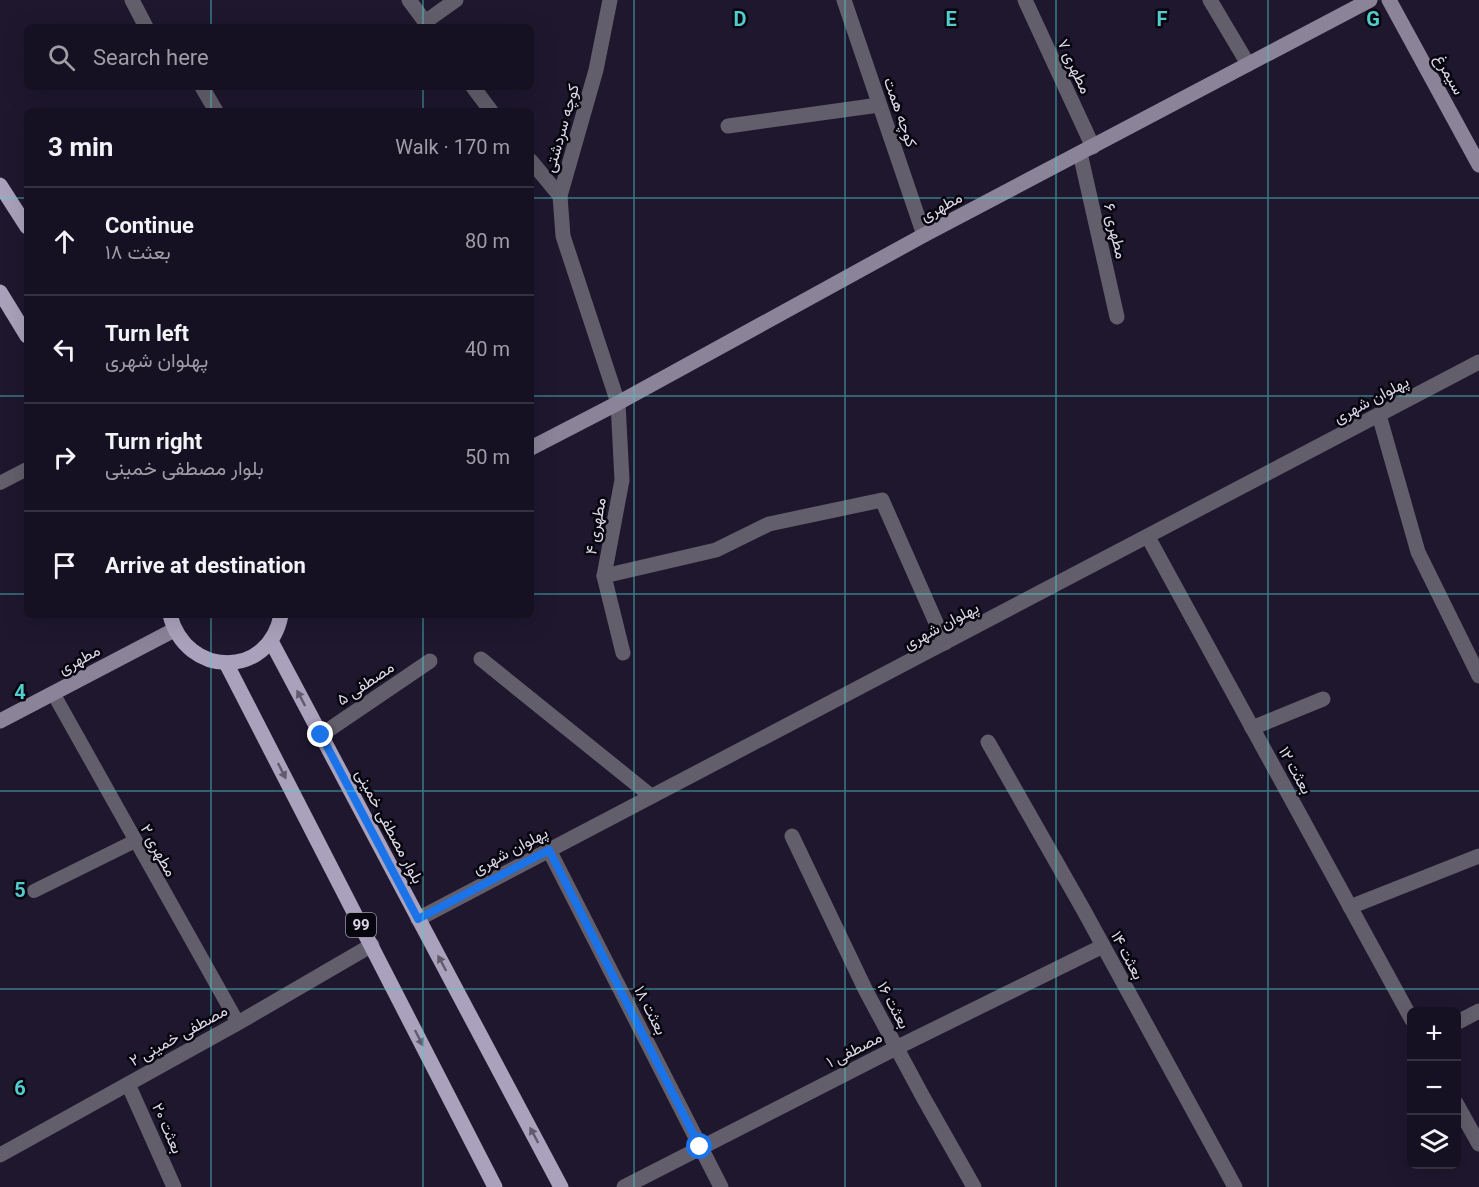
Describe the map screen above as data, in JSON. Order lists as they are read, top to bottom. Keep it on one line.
{"streets":{"main road":["بلوار مصطفی خمینی","99"],"street":["مطهری ۷","سیمرغ","کوچه همت","کوچه سردشتی","مطهری","مطهری ۶","پهلوان شهری","مطهری ۴","مصطفی ۵","بعثت ۱۲","بعثت ۱۴","بعثت ۱۶","بعثت ۱۸","مصطفی خمینی ۲","مصطفی ۱","بعثت ۲۰"],"lane":["مطهری ۲"]},"crossings":[["مطهری ۷","مطهری"],["مطهری ۷","مطهری ۶"],["کوچه همت","مطهری"],["کوچه سردشتی","مطهری"],["کوچه سردشتی","مطهری ۴"],["مطهری","مطهری ۶"],["مطهری","مطهری ۴"],["مطهری","مطهری ۲"],["پهلوان شهری","بعثت ۱۲"],["پهلوان شهری","بلوار مصطفی خمینی"],["پهلوان شهری","بعثت ۱۸"],["مصطفی ۵","بلوار مصطفی خمینی"],["مطهری ۲","مصطفی خمینی ۲"],["99","مصطفی خمینی ۲"],["بعثت ۱۴","مصطفی ۱"],["بعثت ۱۶","مصطفی ۱"],["بعثت ۱۸","مصطفی ۱"],["مصطفی خمینی ۲","بعثت ۲۰"]],"page":{"search":"Search here","heading":["3 min","Walk · 170 m"],"list":[["Continue","بعثت ۱۸","80 m"],["Turn left","پهلوان شهری","40 m"],["Turn right","بلوار مصطفی خمینی","50 m"],"Arrive at destination"],"map_buttons":["+","−"]},"grid":{"columns":["D","E","F","G"],"rows":["4","5","6"]}}
